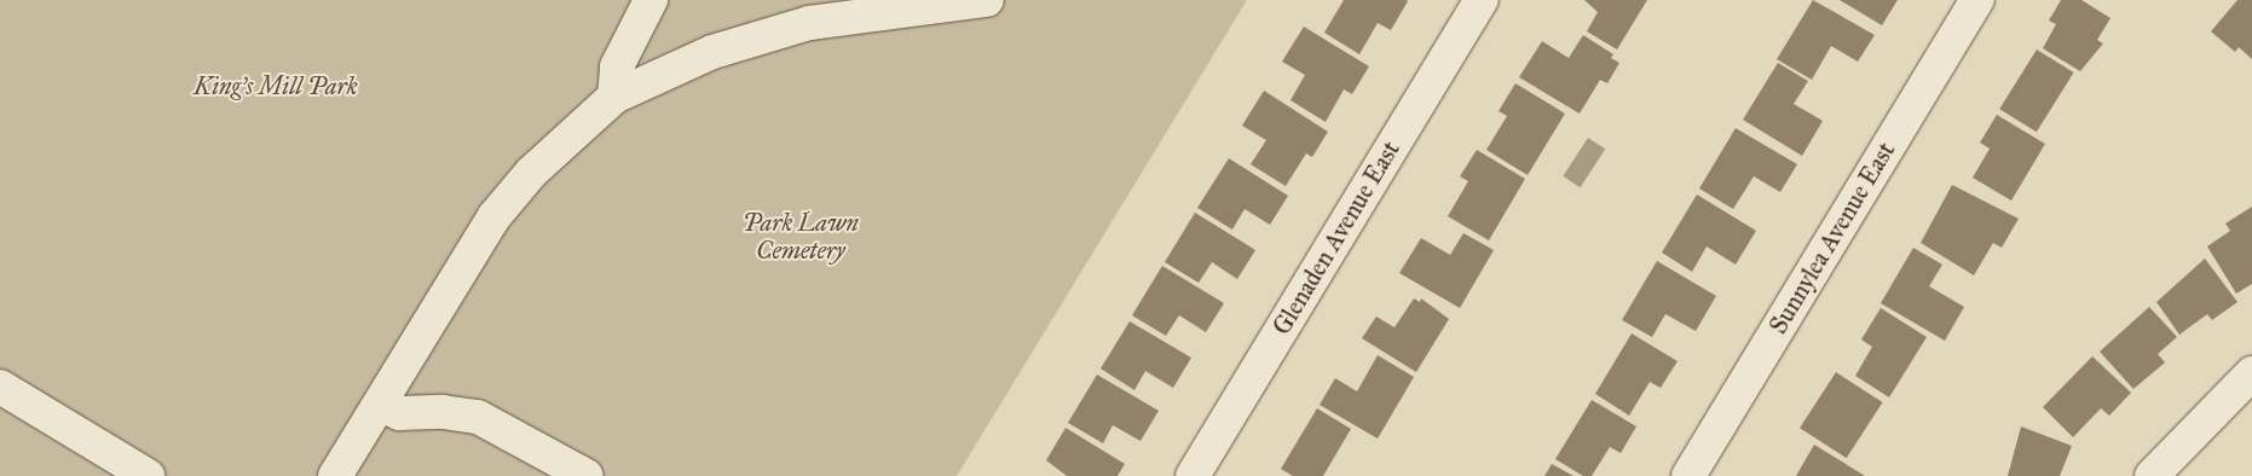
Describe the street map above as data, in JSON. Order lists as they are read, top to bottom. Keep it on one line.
{"streets":{"street":["Glenaden Avenue East","Sunnylea Avenue East"]},"parks":["King's Mill Park","Park Lawn Cemetery"]}
